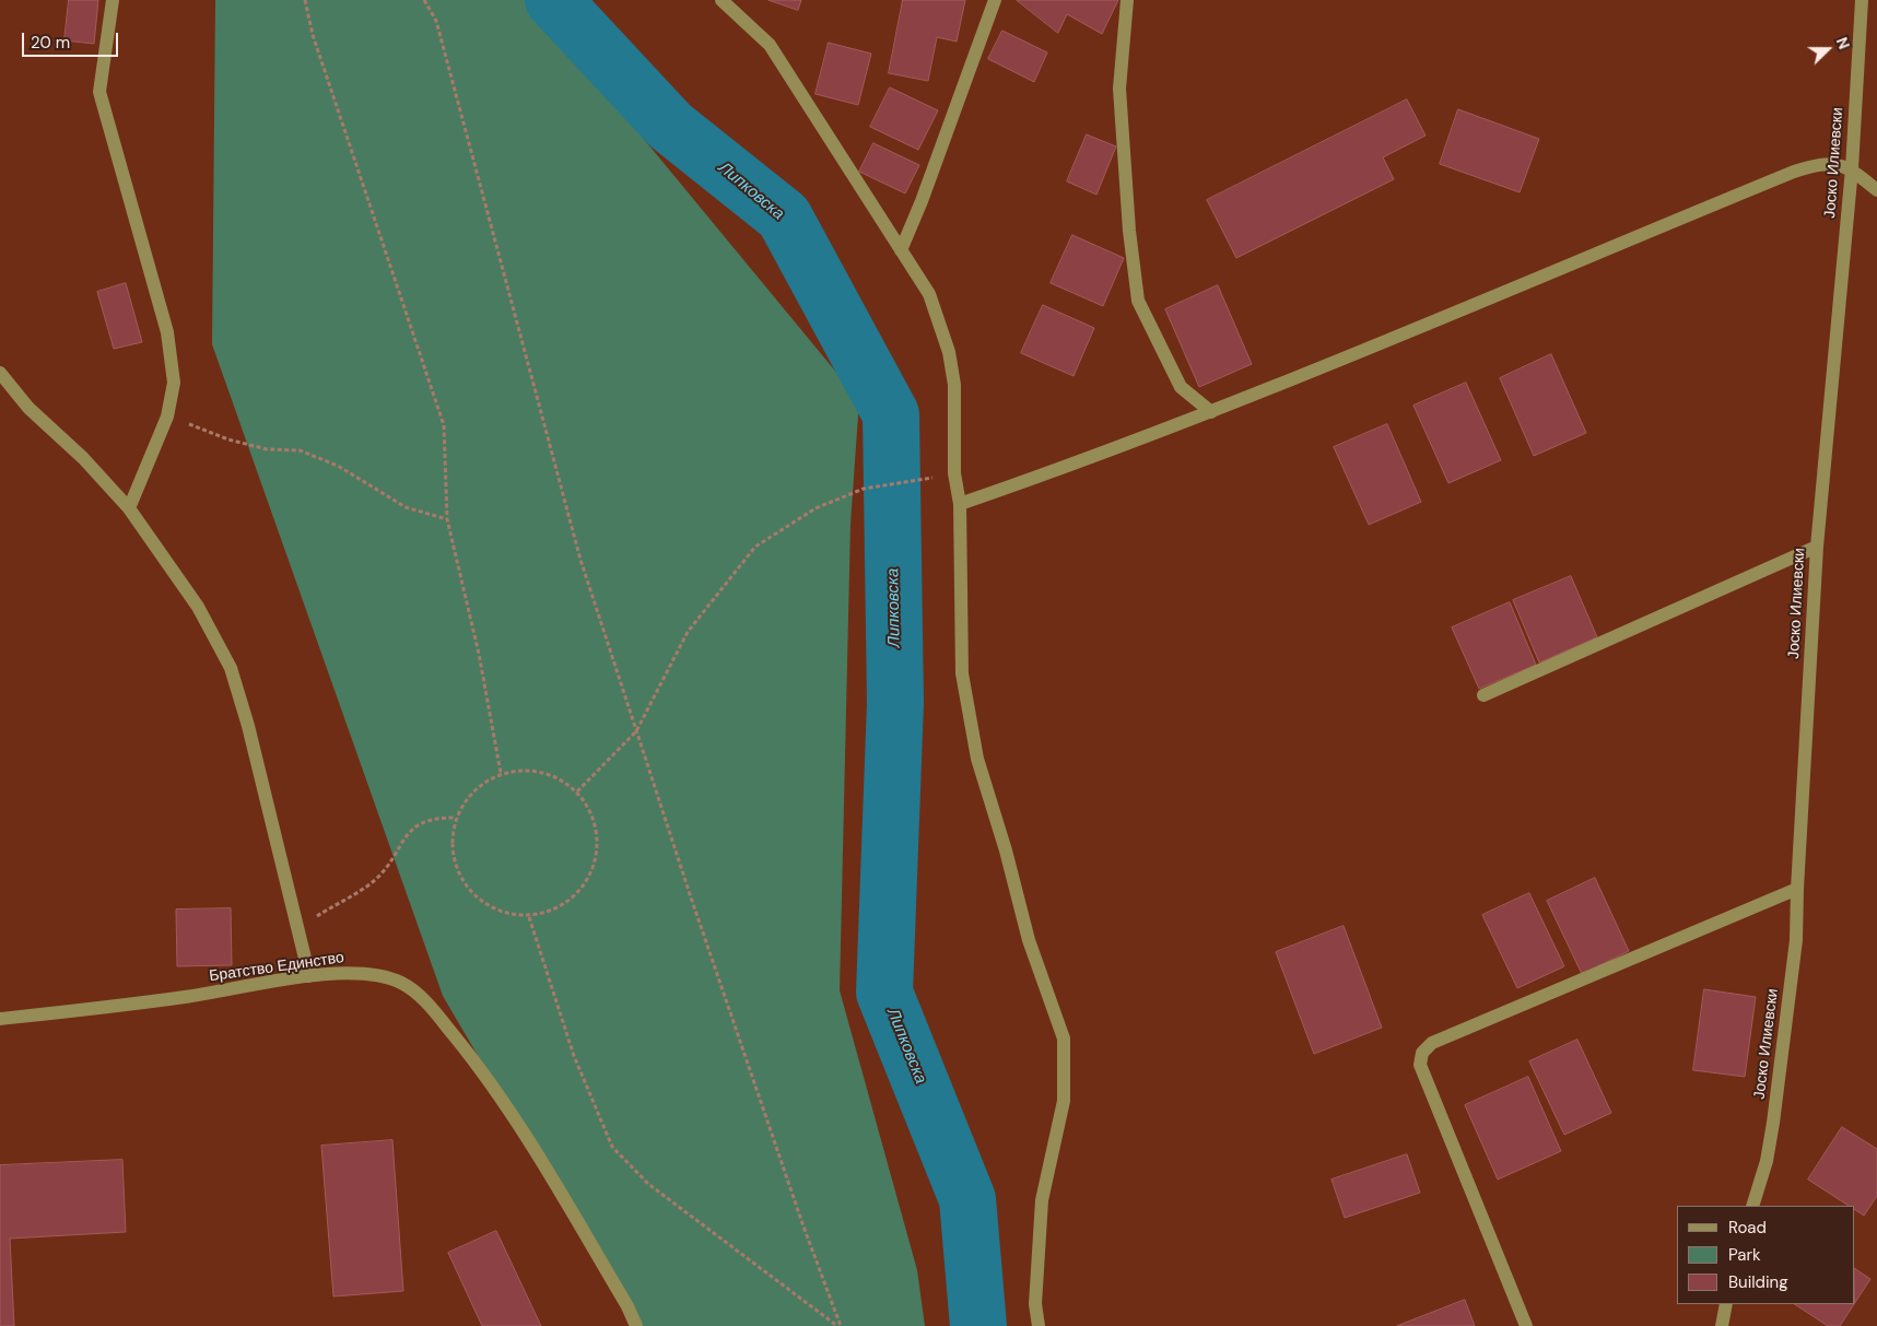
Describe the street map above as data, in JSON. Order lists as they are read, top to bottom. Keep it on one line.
{"streets":{"street":["Јоско Илиевски","Братство Единство"]},"water":["Липковска"],"legend":["Road","Park","Building"],"scale_bar":"20 m","north":"right"}
